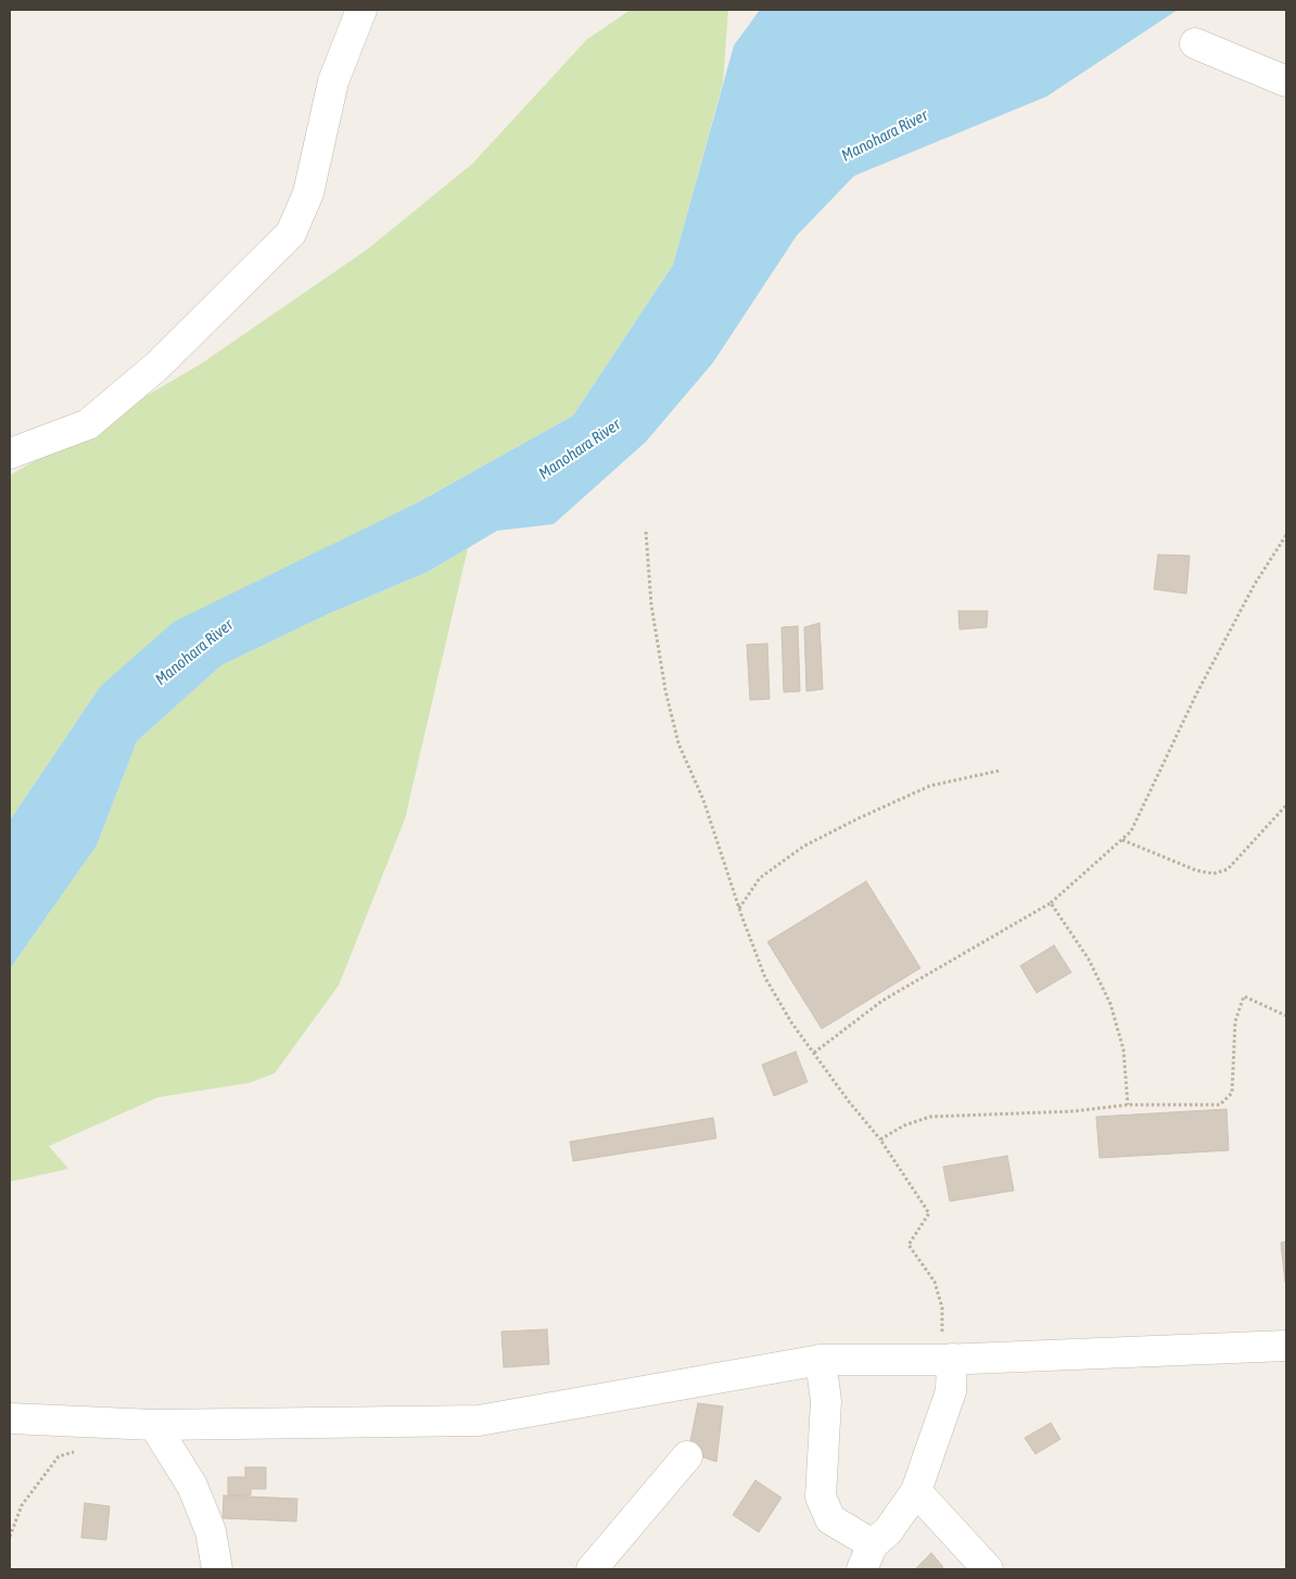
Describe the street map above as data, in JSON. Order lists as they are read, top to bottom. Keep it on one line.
{"water":["Manohara River"]}
